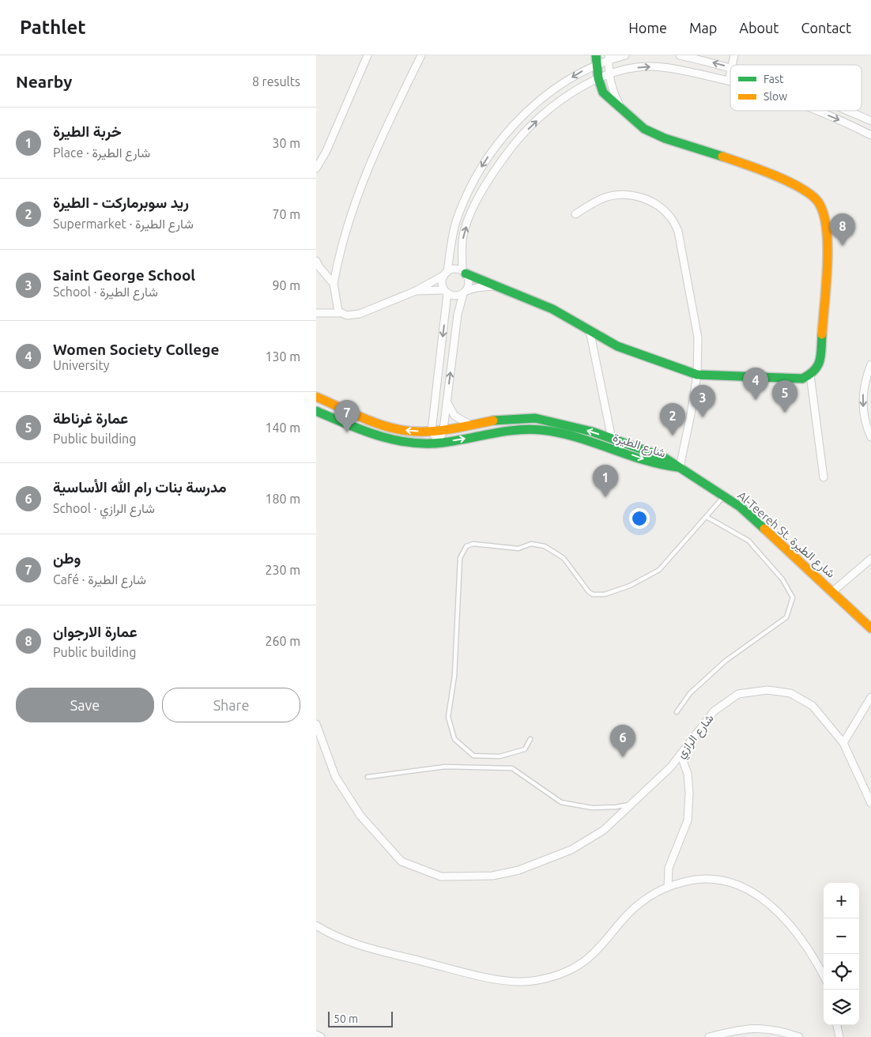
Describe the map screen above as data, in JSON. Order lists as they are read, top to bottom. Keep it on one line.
{"streets":{"main road":["شارع الطيرة","Al-Teereh St. شارع الطيرة"],"street":["شارع الرازي"]},"crossings":[["شارع الطيرة","Al-Teereh St. شارع الطيرة"]],"legend":["Fast","Slow"],"scale_bar":"50 m","page":{"header":"Pathlet","nav":["Home","Map","About","Contact"],"heading":["Nearby","8 results"],"list":[{"mark":"1","name":"خربة الطيرة","note":"Place · شارع الطيرة","value":"30 m"},{"mark":"2","name":"ريد سوبرماركت - الطيرة","note":"Supermarket · شارع الطيرة","value":"70 m"},{"mark":"3","name":"Saint George School","note":"School · شارع الطيرة","value":"90 m"},{"mark":"4","name":"Women Society College","note":"University","value":"130 m"},{"mark":"5","name":"عمارة غرناطة","note":"Public building","value":"140 m"},{"mark":"6","name":"مدرسة بنات رام الله الأساسية","note":"School · شارع الرازي","value":"180 m"},{"mark":"7","name":"وطن","note":"Café · شارع الطيرة","value":"230 m"},{"mark":"8","name":"عمارة الارجوان","note":"Public building","value":"260 m"}],"pins":["8","4","5","3","7","2","1","6"],"buttons":["Save","Share"],"map_buttons":["+","−"],"scale":"50 m"}}
